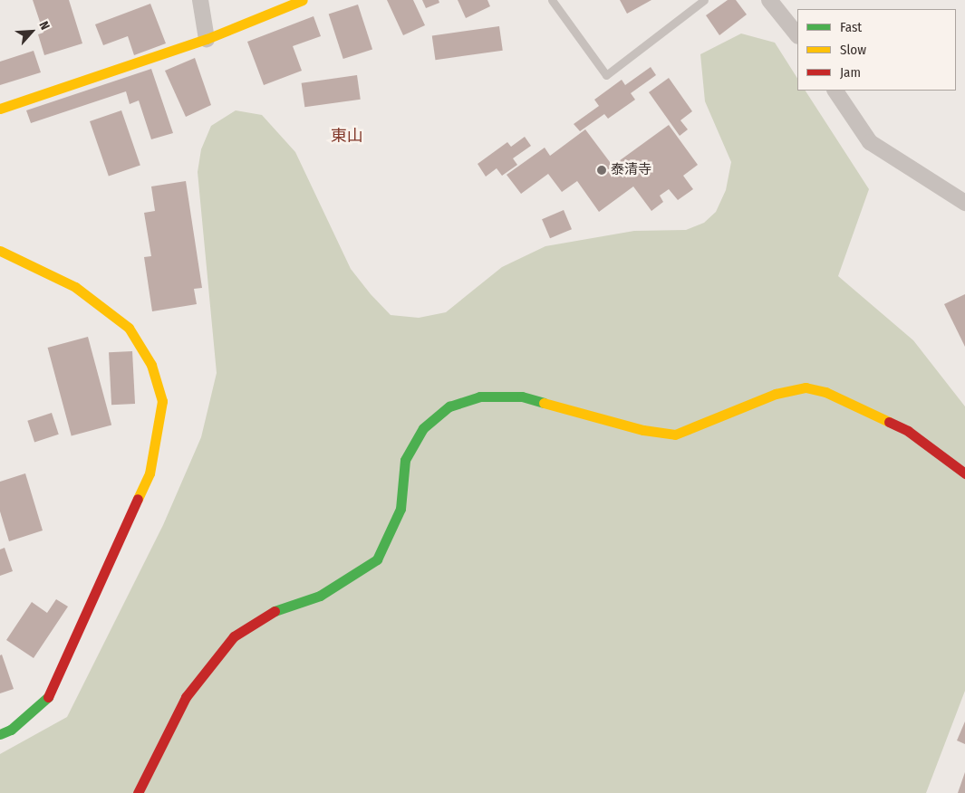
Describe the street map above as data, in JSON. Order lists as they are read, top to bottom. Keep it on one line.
{"districts":["東山"],"places":["泰清寺"],"legend":["Fast","Slow","Jam"],"north":"top right"}
